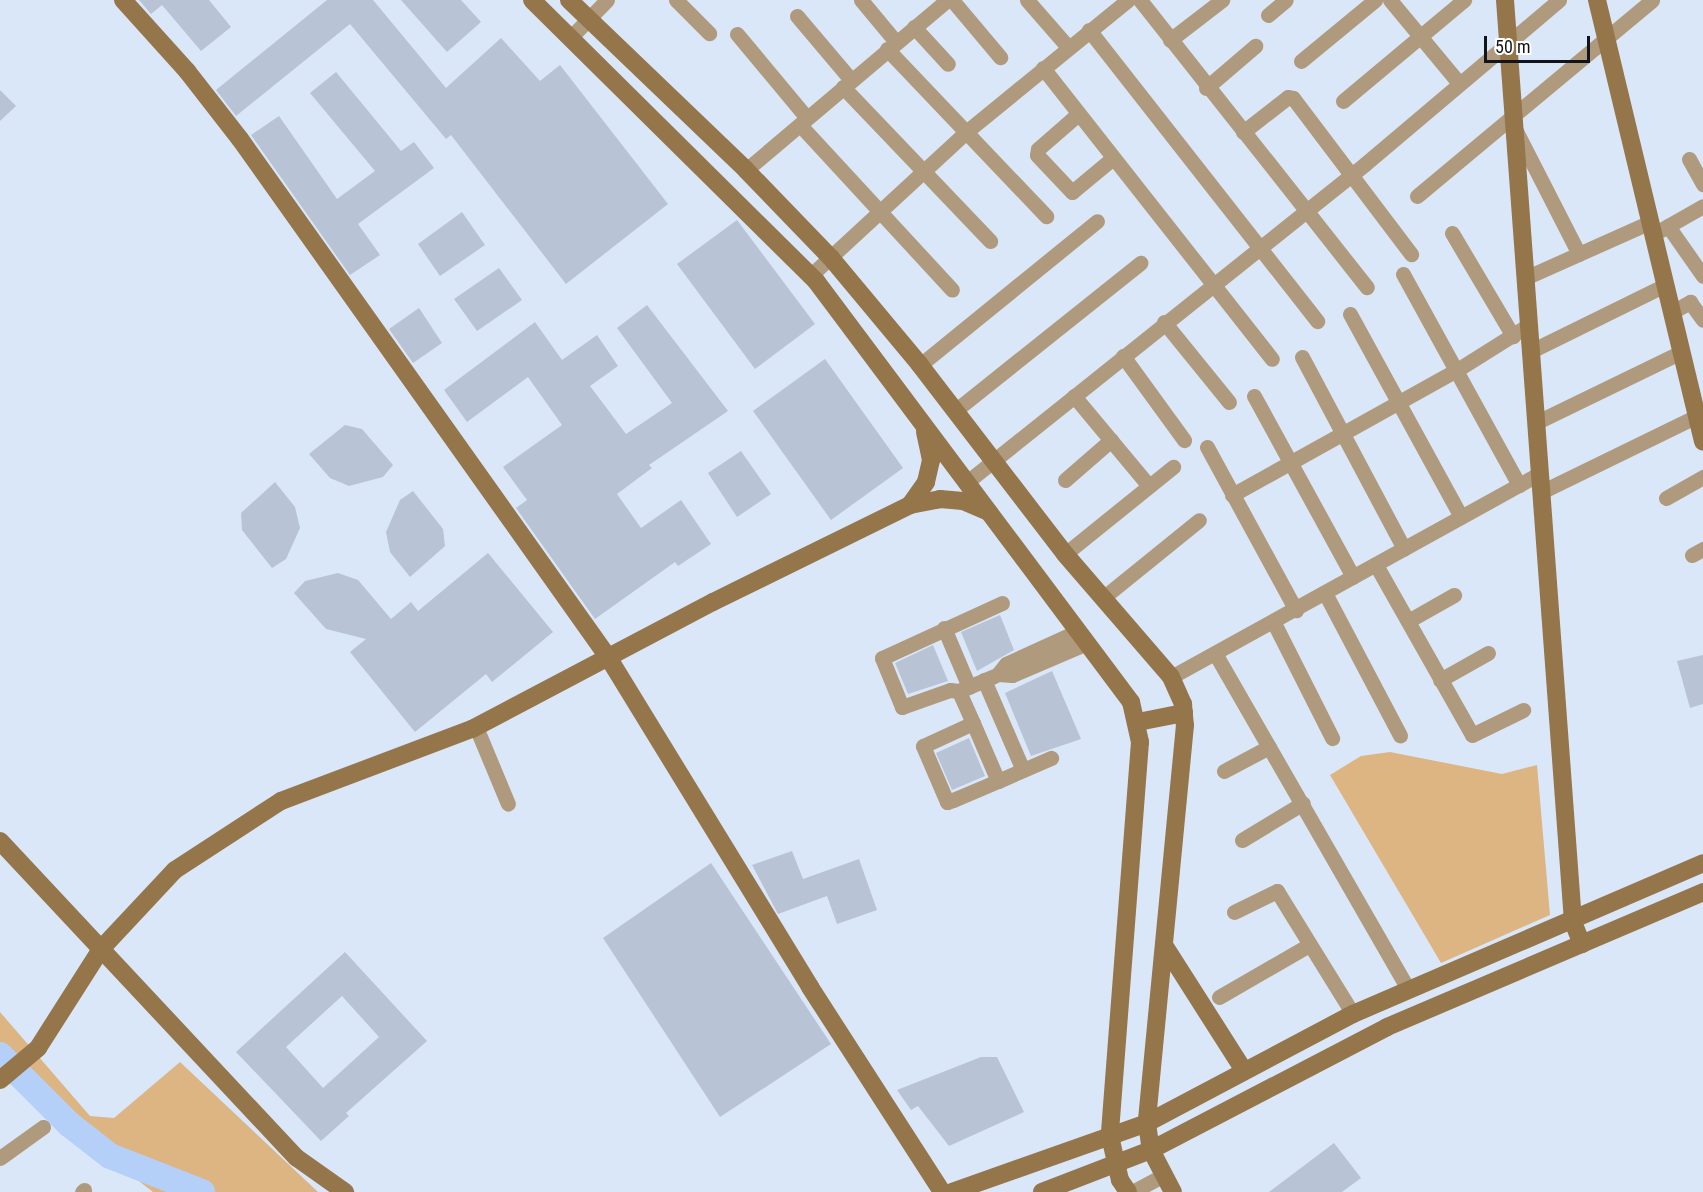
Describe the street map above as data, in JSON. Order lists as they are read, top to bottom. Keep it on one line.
{"scale_bar":"50 m"}
